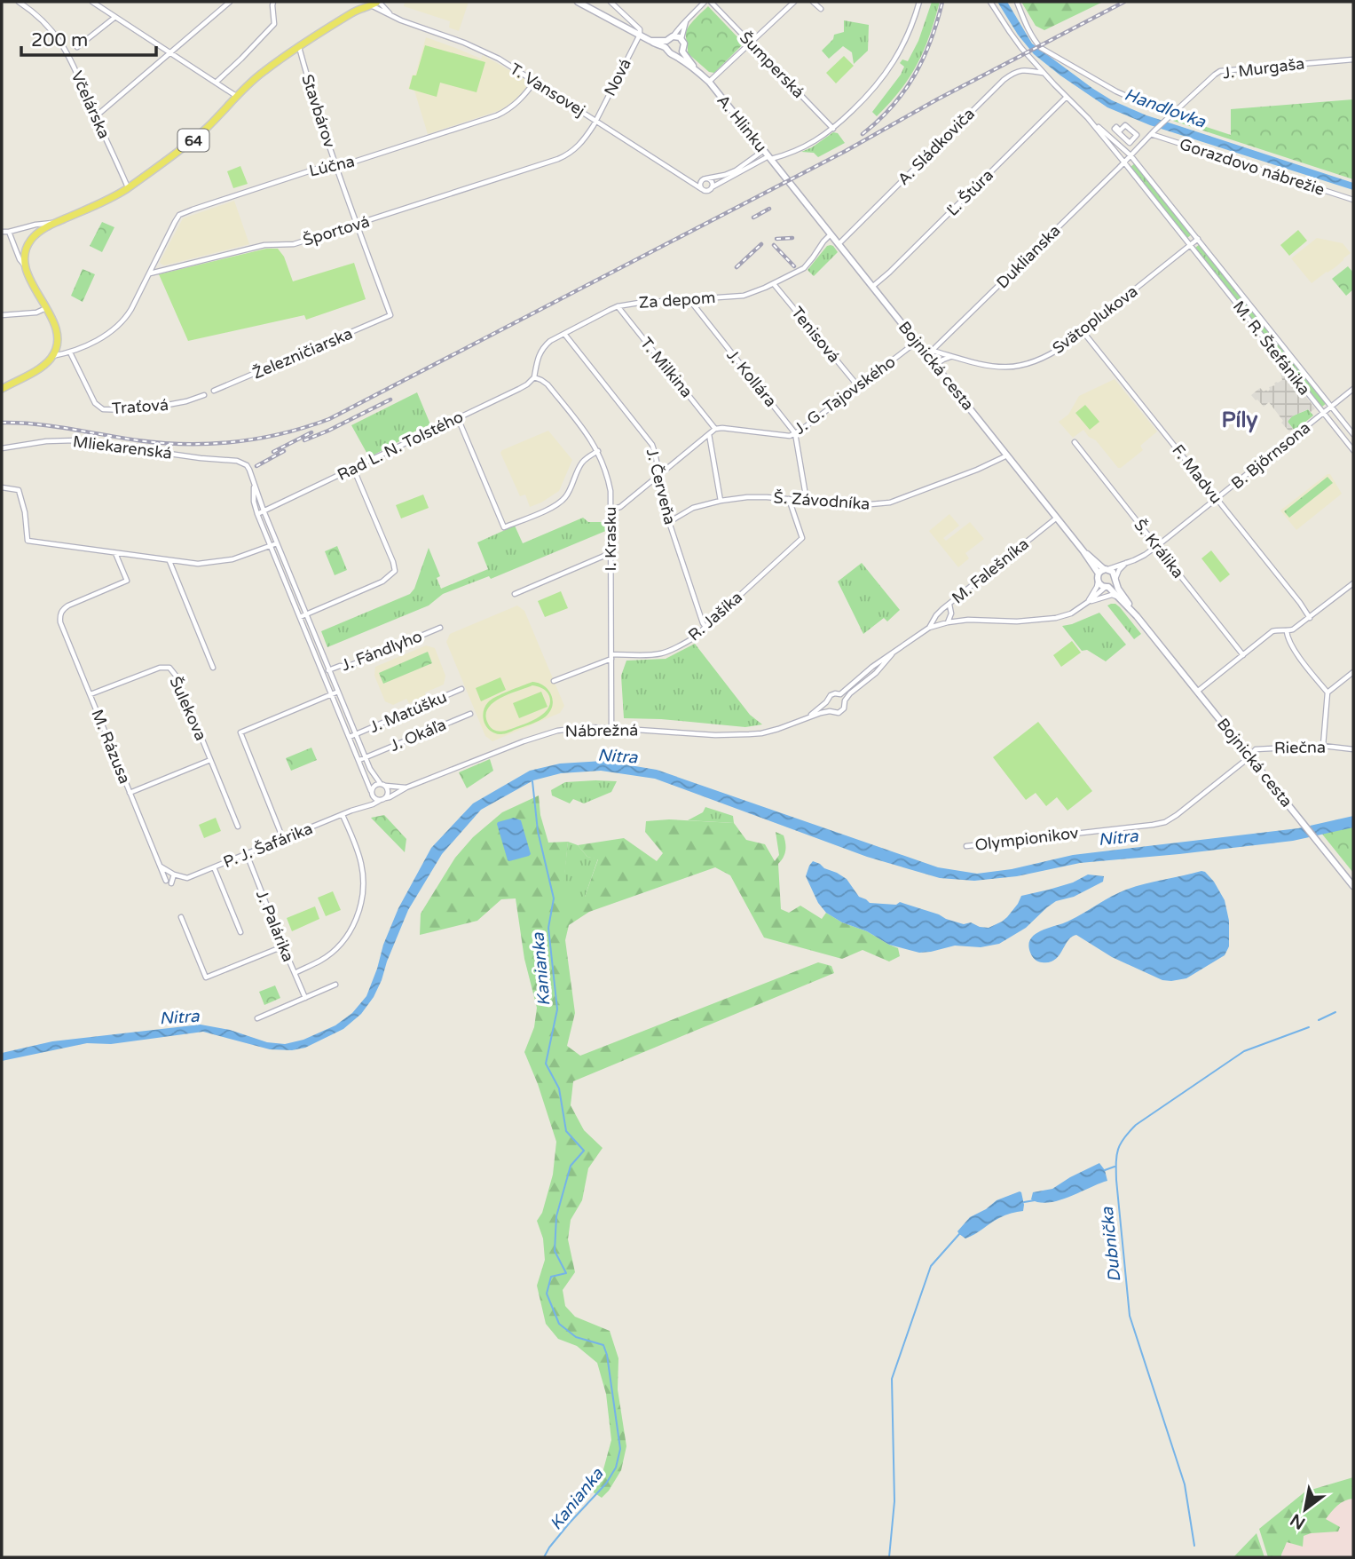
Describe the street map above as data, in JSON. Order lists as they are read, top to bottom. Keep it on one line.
{"streets":{"main road":["64"],"street":["Šumperská","J. Murgaša","Nová","T. Vansovej","Včelárska","Stavbárov","A. Hlinku","A. Sládkoviča","Lúčna","Gorazdovo nábrežie","Ľ. Štúra","Športová","Duklianska","Za depom","Svätoplukova","Tenisová","M. R. Štefánika","Železničiarska","Bojnická cesta","T. Milkina","J. Kollára","J. G. Tajovského","Traťová","Rad L. N. Tolstého","Mliekarenská","B. Bjőrnsona","F. Madvu","J. Červeňa","Š. Závodníka","I. Krasku","Š. Králika","M. Falešníka","R. Jašíka","J. Fándlyho","Šulekova","J. Matúšku","Nábrežná","J. Okáľa","M. Rázusa","Riečna","Olympionikov","P. J. Šafárika","J. Palárika"]},"crossings":[["J. Murgaša","Gorazdovo nábrežie"],["J. Murgaša","M. R. Štefánika"],["Nová","T. Vansovej"],["Nová","A. Hlinku"],["Nová","Športová"],["T. Vansovej","64"],["T. Vansovej","Lúčna"],["T. Vansovej","Športová"],["Včelárska","64"],["Stavbárov","64"],["Stavbárov","Lúčna"],["Stavbárov","Športová"],["Stavbárov","Železničiarska"],["A. Hlinku","Bojnická cesta"],["A. Sládkoviča","Bojnická cesta"],["Lúčna","Športová"],["Ľ. Štúra","Bojnická cesta"],["Duklianska","Svätoplukova"],["Duklianska","M. R. Štefánika"],["Duklianska","Bojnická cesta"],["Za depom","Tenisová"],["Za depom","Bojnická cesta"],["Za depom","T. Milkina"],["Za depom","J. Kollára"],["Za depom","Rad L. N. Tolstého"],["Za depom","J. Červeňa"],["Za depom","I. Krasku"],["Svätoplukova","M. R. Štefánika"],["Svätoplukova","Bojnická cesta"],["Svätoplukova","F. Madvu"],["Tenisová","J. G. Tajovského"],["M. R. Štefánika","B. Bjőrnsona"],["Bojnická cesta","J. G. Tajovského"],["Bojnická cesta","B. Bjőrnsona"],["Bojnická cesta","Š. Závodníka"],["Bojnická cesta","M. Falešníka"],["Bojnická cesta","Nábrežná"],["Bojnická cesta","Riečna"],["Bojnická cesta","Olympionikov"],["T. Milkina","J. G. Tajovského"],["J. Kollára","J. G. Tajovského"],["J. Kollára","Š. Závodníka"],["Rad L. N. Tolstého","I. Krasku"],["B. Bjőrnsona","F. Madvu"],["B. Bjőrnsona","Š. Králika"],["B. Bjőrnsona","Nábrežná"],["J. Červeňa","Š. Závodníka"],["J. Červeňa","R. Jašíka"],["Š. Závodníka","R. Jašíka"],["I. Krasku","R. Jašíka"],["I. Krasku","Nábrežná"],["M. Falešníka","Nábrežná"],["Šulekova","M. Rázusa"],["Nábrežná","P. J. Šafárika"],["Riečna","Olympionikov"],["P. J. Šafárika","J. Palárika"]],"districts":["Píly"],"water":["Handlovka","Nitra","Kanianka","Dubnička"],"scale_bar":"200 m","north":"bottom left"}
